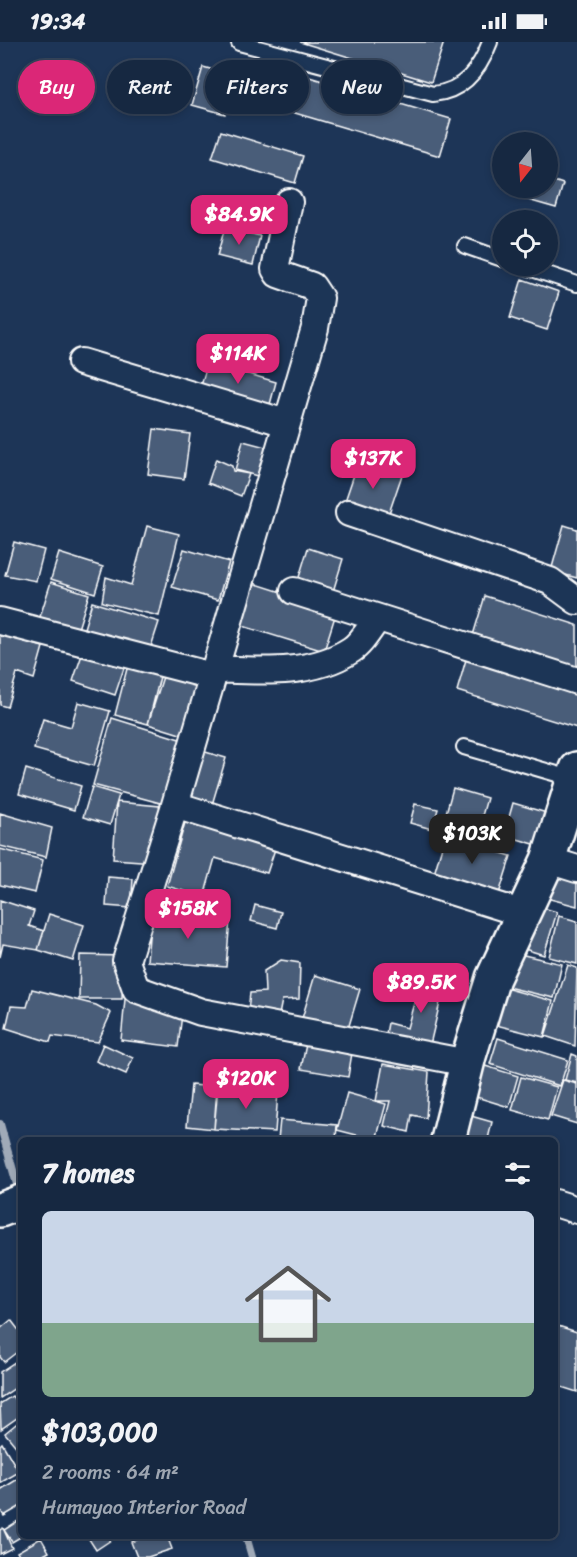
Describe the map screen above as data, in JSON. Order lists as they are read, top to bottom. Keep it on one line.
{"north":"bottom","page":{"status":"19:34","chip":["Buy","Rent","Filters","New"],"price":["$84.9K","$114K","$137K","$103K","$158K","$89.5K","$120K"],"heading":"7 homes","list":[{"name":"$103,000","note":"2 rooms · 64 m² · Humayao Interior Road"}]}}
